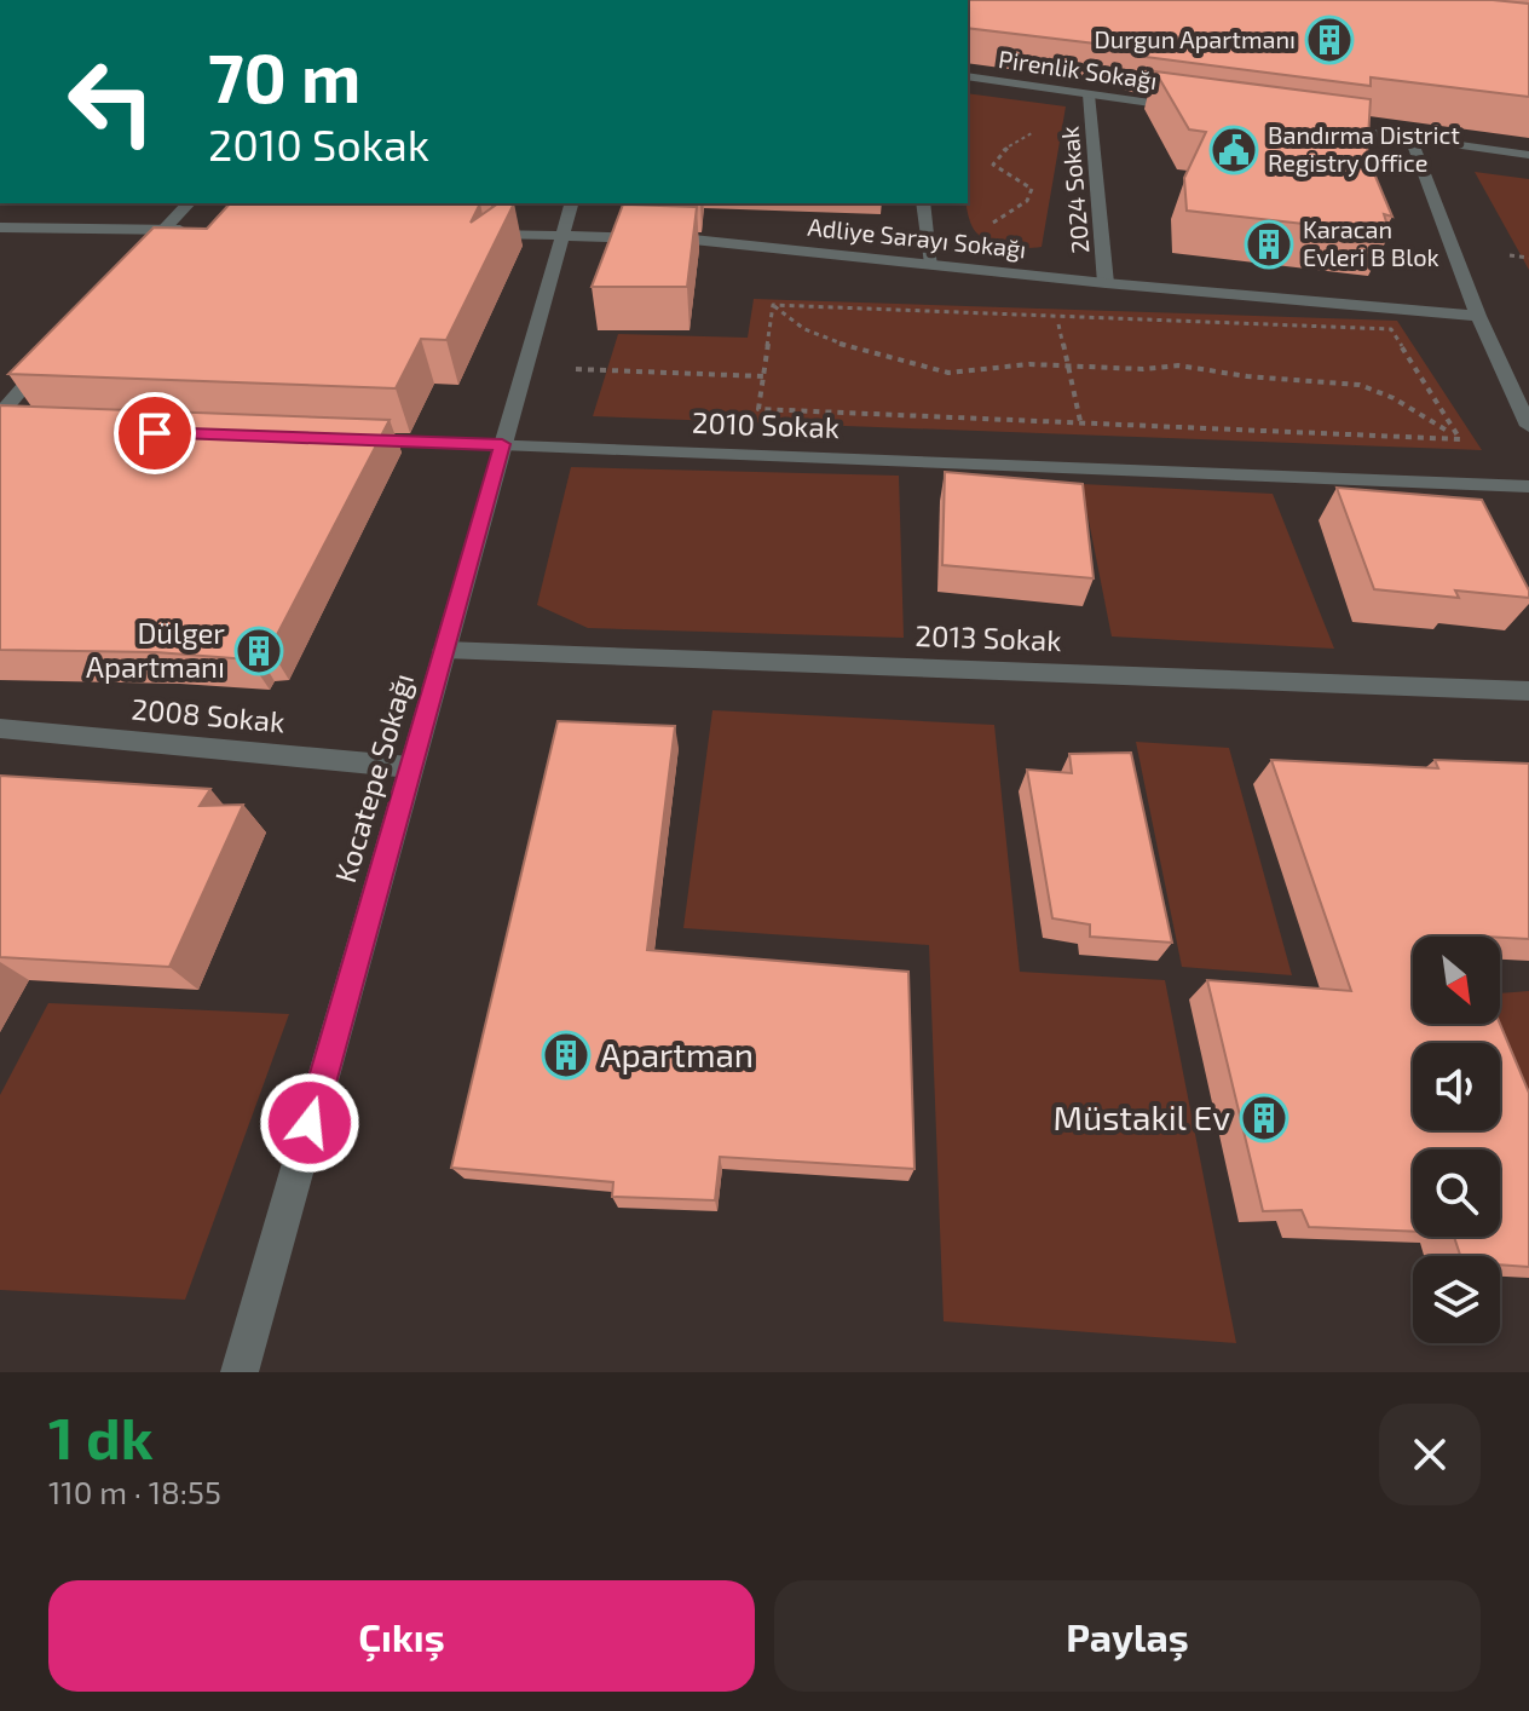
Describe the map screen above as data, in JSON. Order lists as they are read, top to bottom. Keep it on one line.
{"streets":{"street":["Pirenlik Sokağı","2024 Sokak","Adliye Sarayı Sokağı","2010 Sokak","2013 Sokak","2008 Sokak","Kocatepe Sokağı"]},"crossings":[["Pirenlik Sokağı","2024 Sokak"],["2024 Sokak","Adliye Sarayı Sokağı"],["Adliye Sarayı Sokağı","Kocatepe Sokağı"],["2010 Sokak","Kocatepe Sokağı"],["2013 Sokak","Kocatepe Sokağı"],["2008 Sokak","Kocatepe Sokağı"]],"places":{"building":["Durgun Apartmanı","Karacan Evleri B Blok","Dülger Apartmanı","Apartman","Müstakil Ev"],"public building":["Bandırma District Registry Office"]},"north":"bottom right","page":{"turn":["70 m","2010 Sokak"],"heading":["1 dk","110 m · 18:55"],"buttons":["Çıkış","Paylaş"]}}
